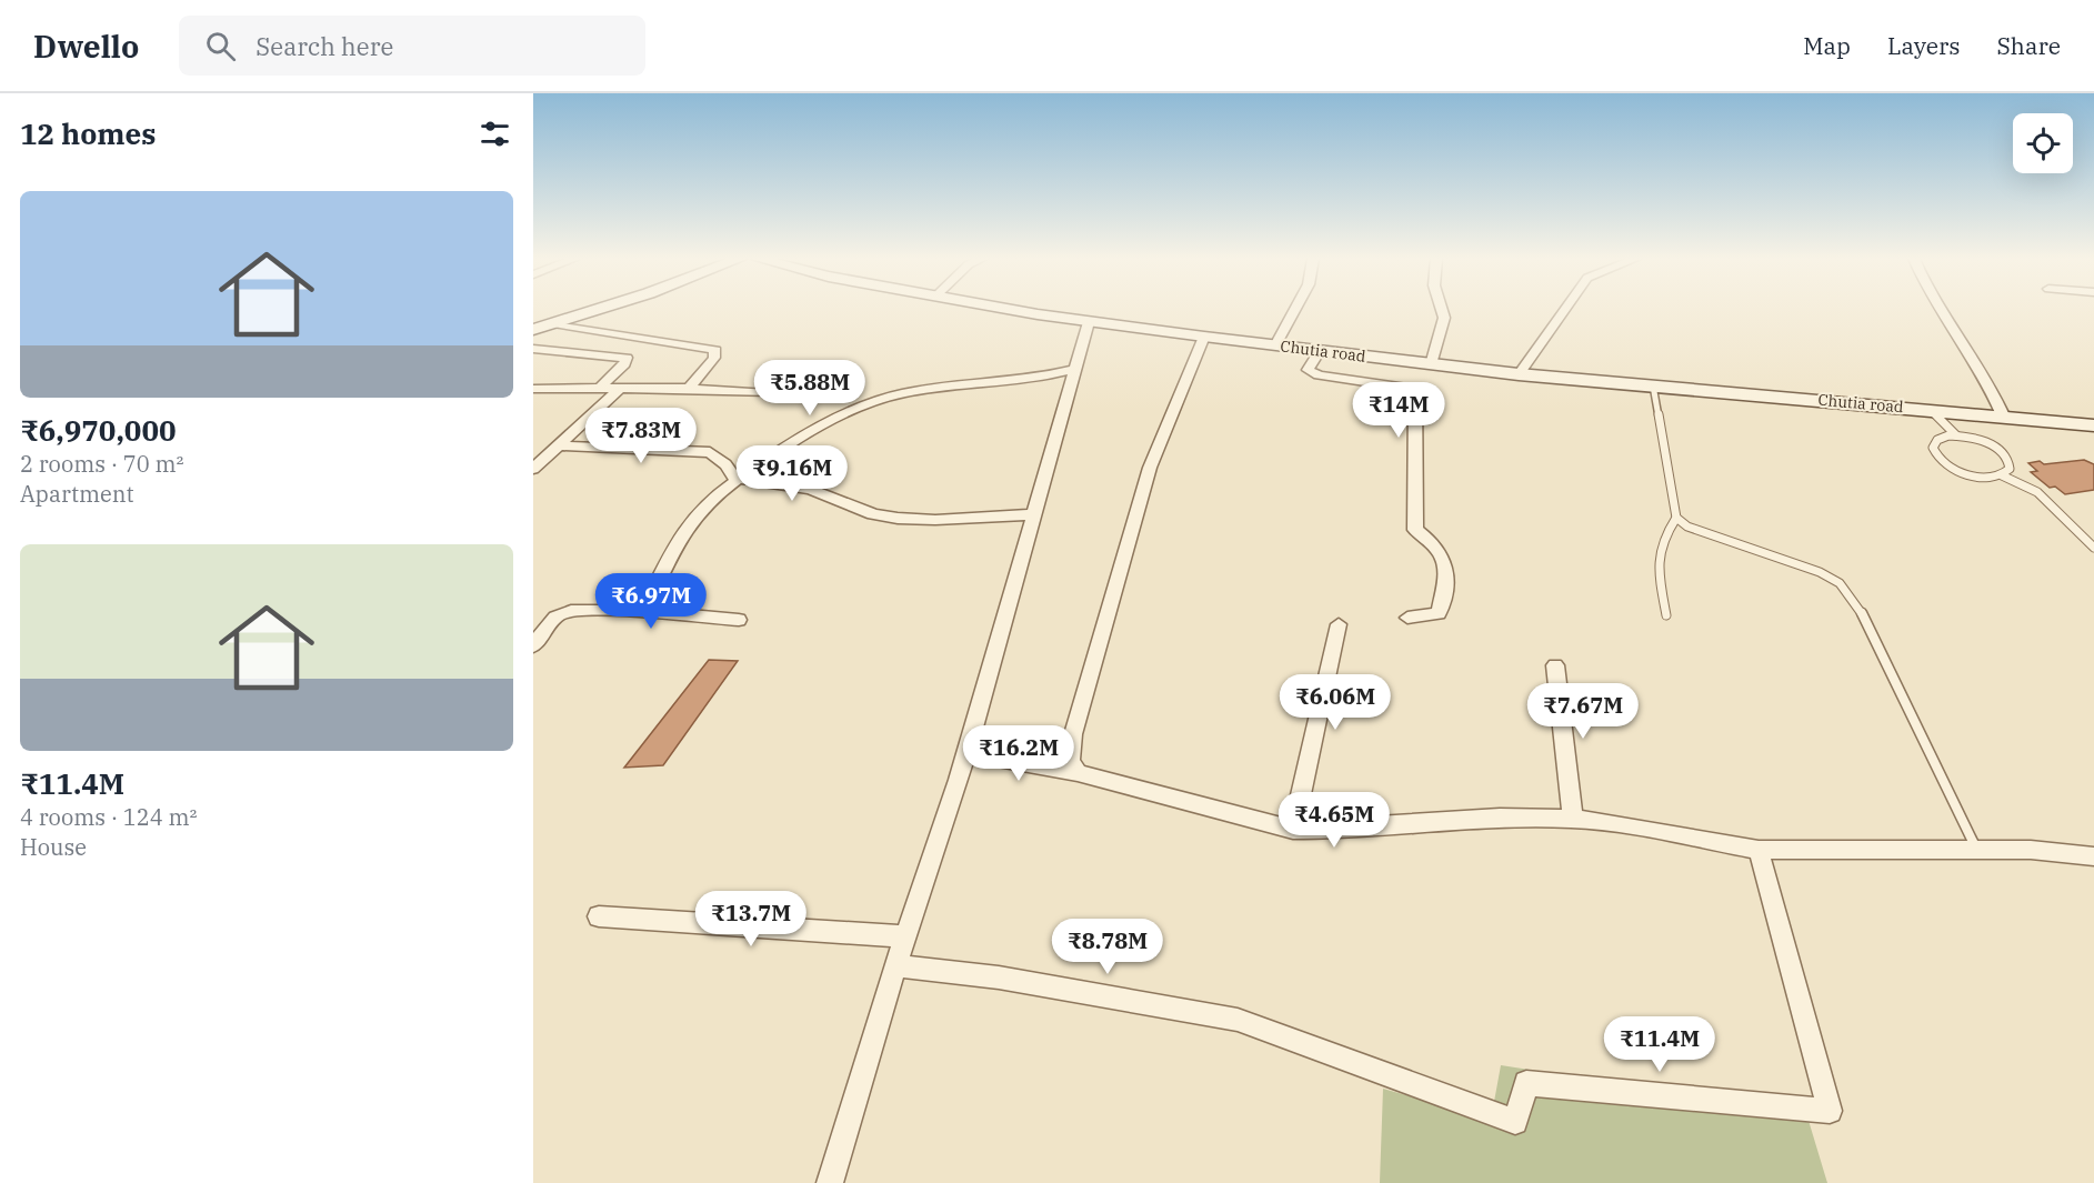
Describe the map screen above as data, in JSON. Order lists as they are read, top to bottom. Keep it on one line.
{"streets":{"street":["Chutia road"]},"page":{"header":"Dwello","search":"Search here","nav":["Map","Layers","Share"],"heading":"12 homes","list":[{"name":"₹6,970,000","note":"2 rooms · 70 m² · Apartment"},{"name":"₹11.4M","note":"4 rooms · 124 m² · House"}],"price":["₹5.88M","₹14M","₹7.83M","₹9.16M","₹6.97M","₹6.06M","₹7.67M","₹16.2M","₹4.65M","₹13.7M","₹8.78M","₹11.4M"]}}
